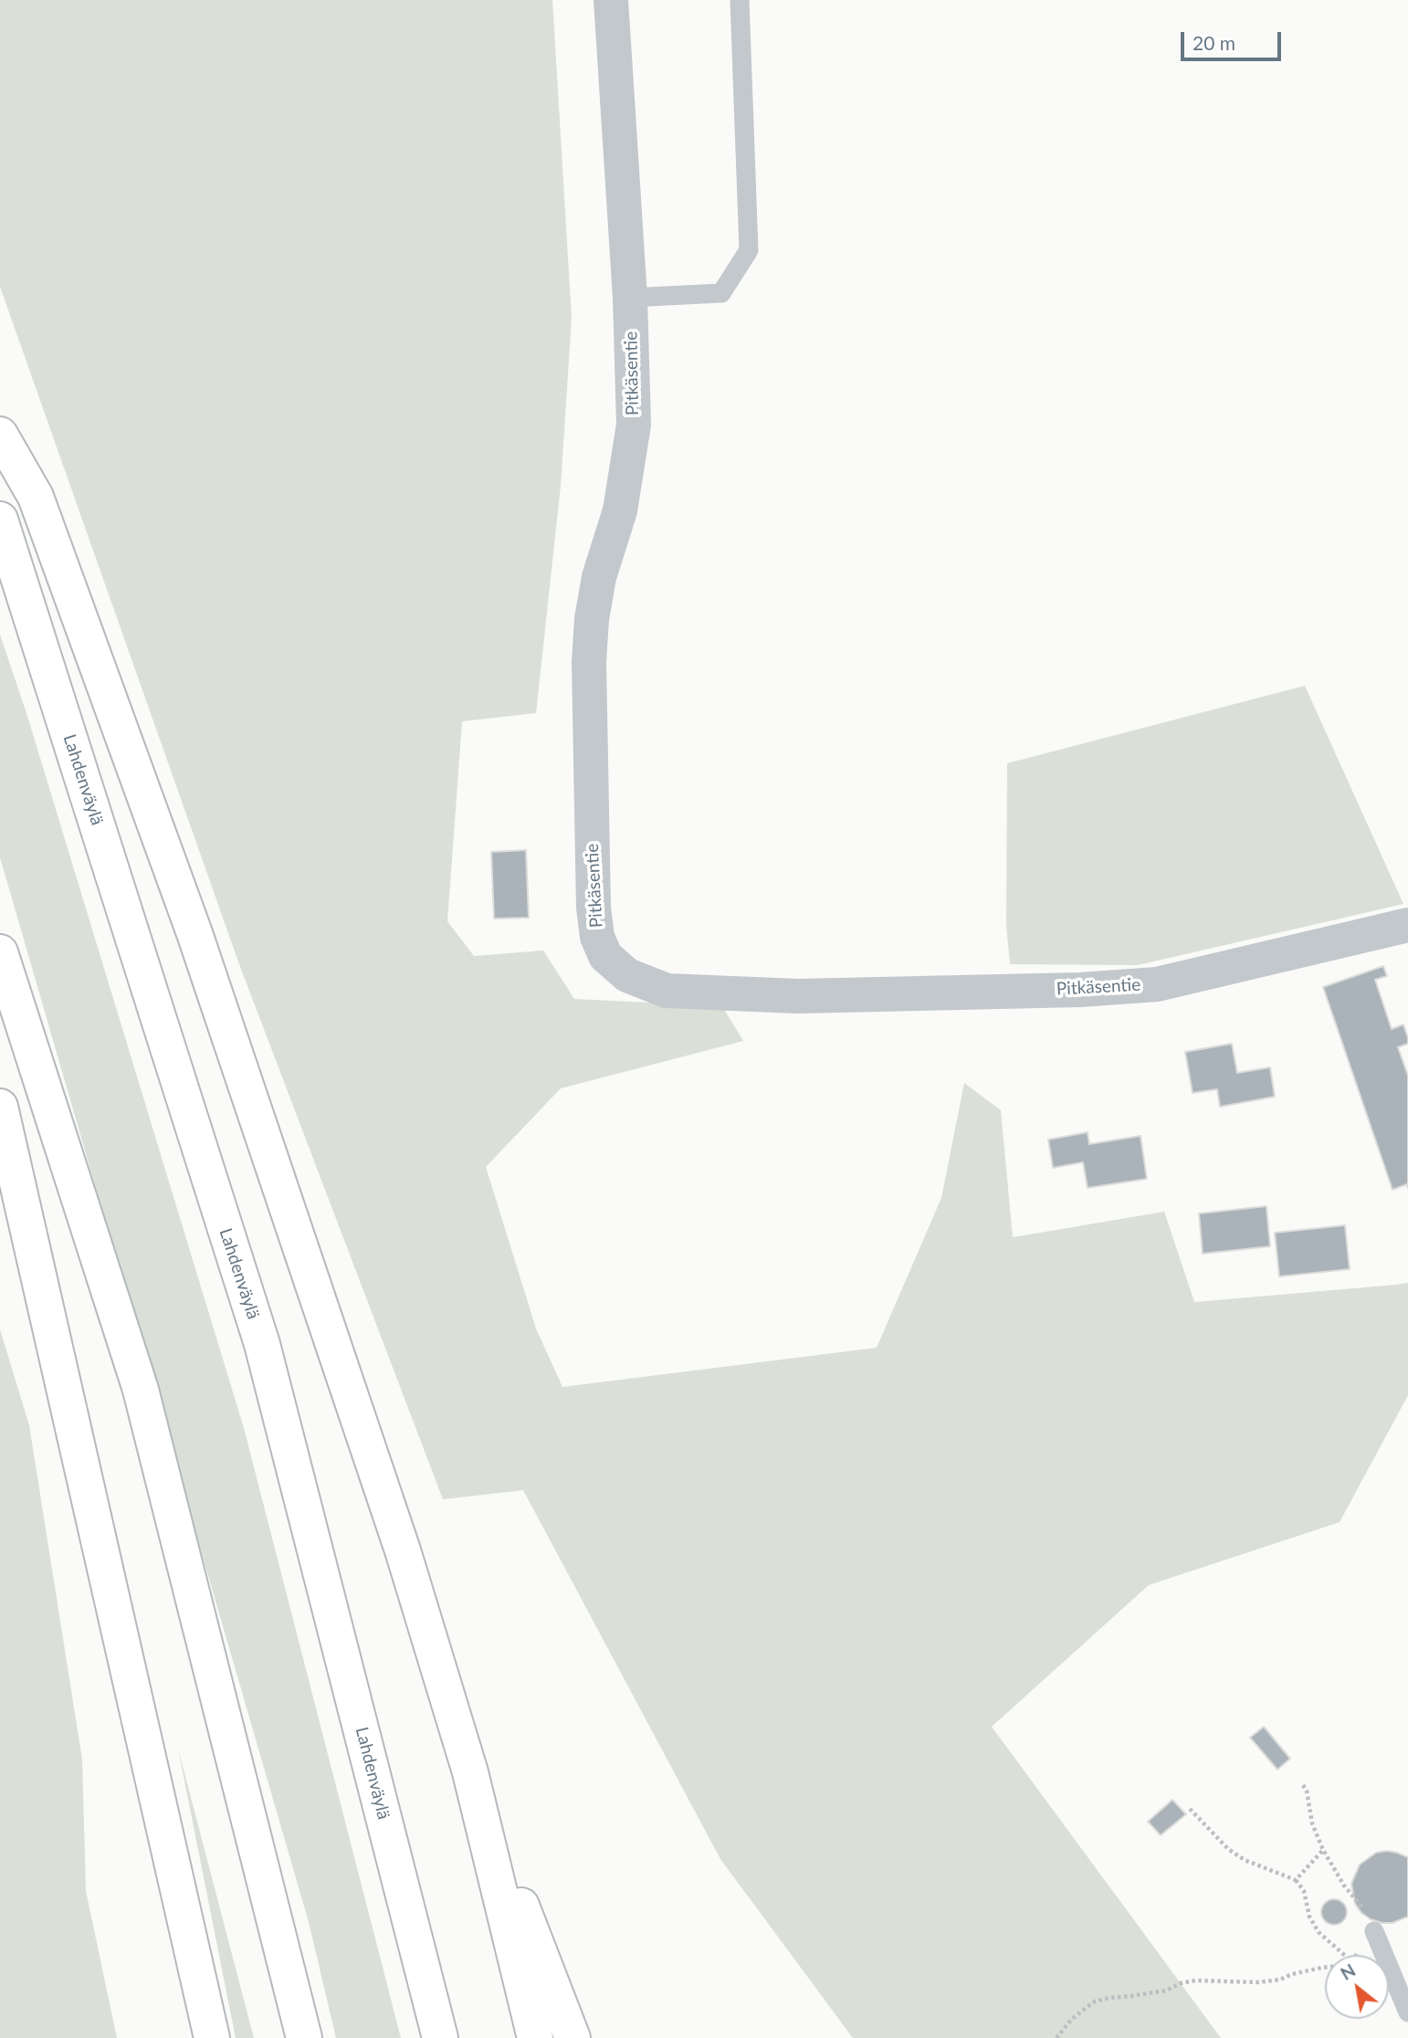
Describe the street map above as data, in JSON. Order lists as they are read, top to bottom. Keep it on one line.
{"streets":{"highway":["Lahdenväylä"],"street":["Pitkäsentie"]},"scale_bar":"20 m","north":"top left"}
